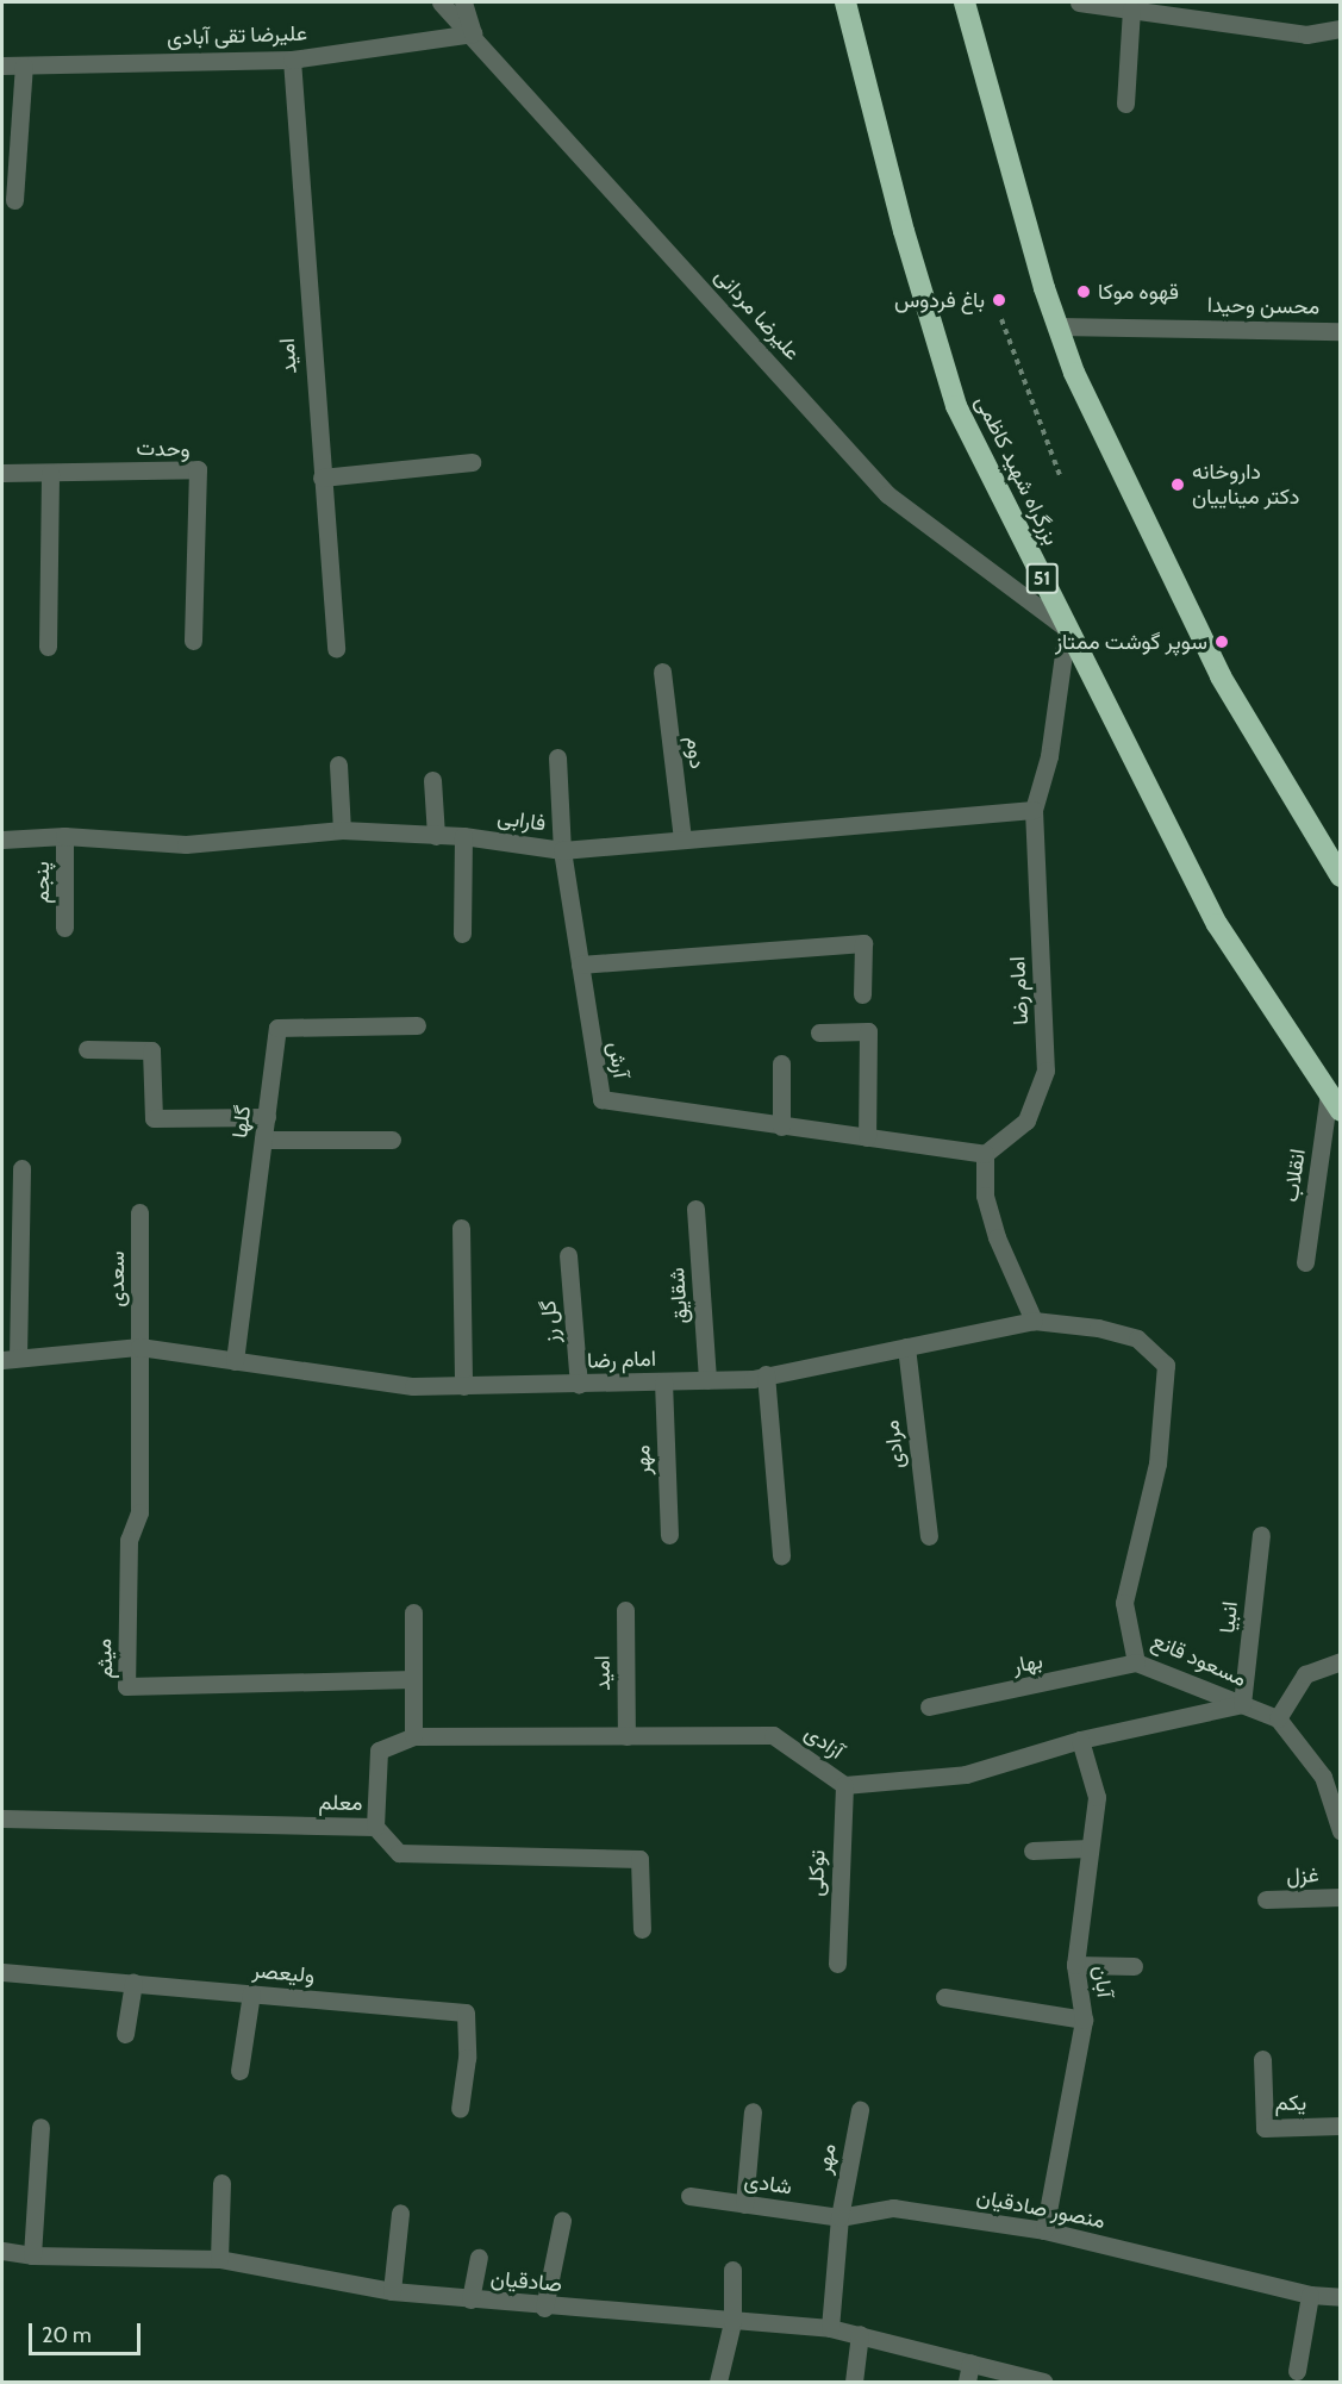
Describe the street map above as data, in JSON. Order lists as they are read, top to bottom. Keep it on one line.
{"streets":{"highway":["بزرگراه شهید کاظمی","51"],"street":["علیرضا تقی آبادی","محسن وحیدا","علیرضا مردانی","امید","وحدت","دوم","فارابی","پنجم","امام رضا","آرش","گلها","انقلاب","سعدی","شقایق","گل رز","مرادی","مهر","انبیا","میثم","مسعود قانع","بهار","آزادی","معلم","توکلی","غزل","ولیعصر","آبان","یکم","شادی","منصور صادقیان","صادقیان"]},"crossings":[["علیرضا تقی آبادی","علیرضا مردانی"],["علیرضا تقی آبادی","امید"],["علیرضا مردانی","بزرگراه شهید کاظمی"],["علیرضا مردانی","امام رضا"],["امید","آزادی"],["بزرگراه شهید کاظمی","امام رضا"],["بزرگراه شهید کاظمی","انقلاب"],["دوم","فارابی"],["فارابی","پنجم"],["فارابی","امام رضا"],["فارابی","آرش"],["امام رضا","آرش"],["امام رضا","گلها"],["امام رضا","سعدی"],["امام رضا","شقایق"],["امام رضا","گل رز"],["امام رضا","مرادی"],["امام رضا","مهر"],["امام رضا","میثم"],["امام رضا","مسعود قانع"],["سعدی","میثم"],["مهر","شادی"],["مهر","منصور صادقیان"],["انبیا","مسعود قانع"],["انبیا","آزادی"],["مسعود قانع","بهار"],["مسعود قانع","آزادی"],["آزادی","توکلی"],["آزادی","آبان"],["آبان","منصور صادقیان"],["شادی","منصور صادقیان"]],"places":["قهوه موکا","باغ فردوس","داروخانه دکتر میناییان","سوپر گوشت ممتاز"],"scale_bar":"20 m"}
